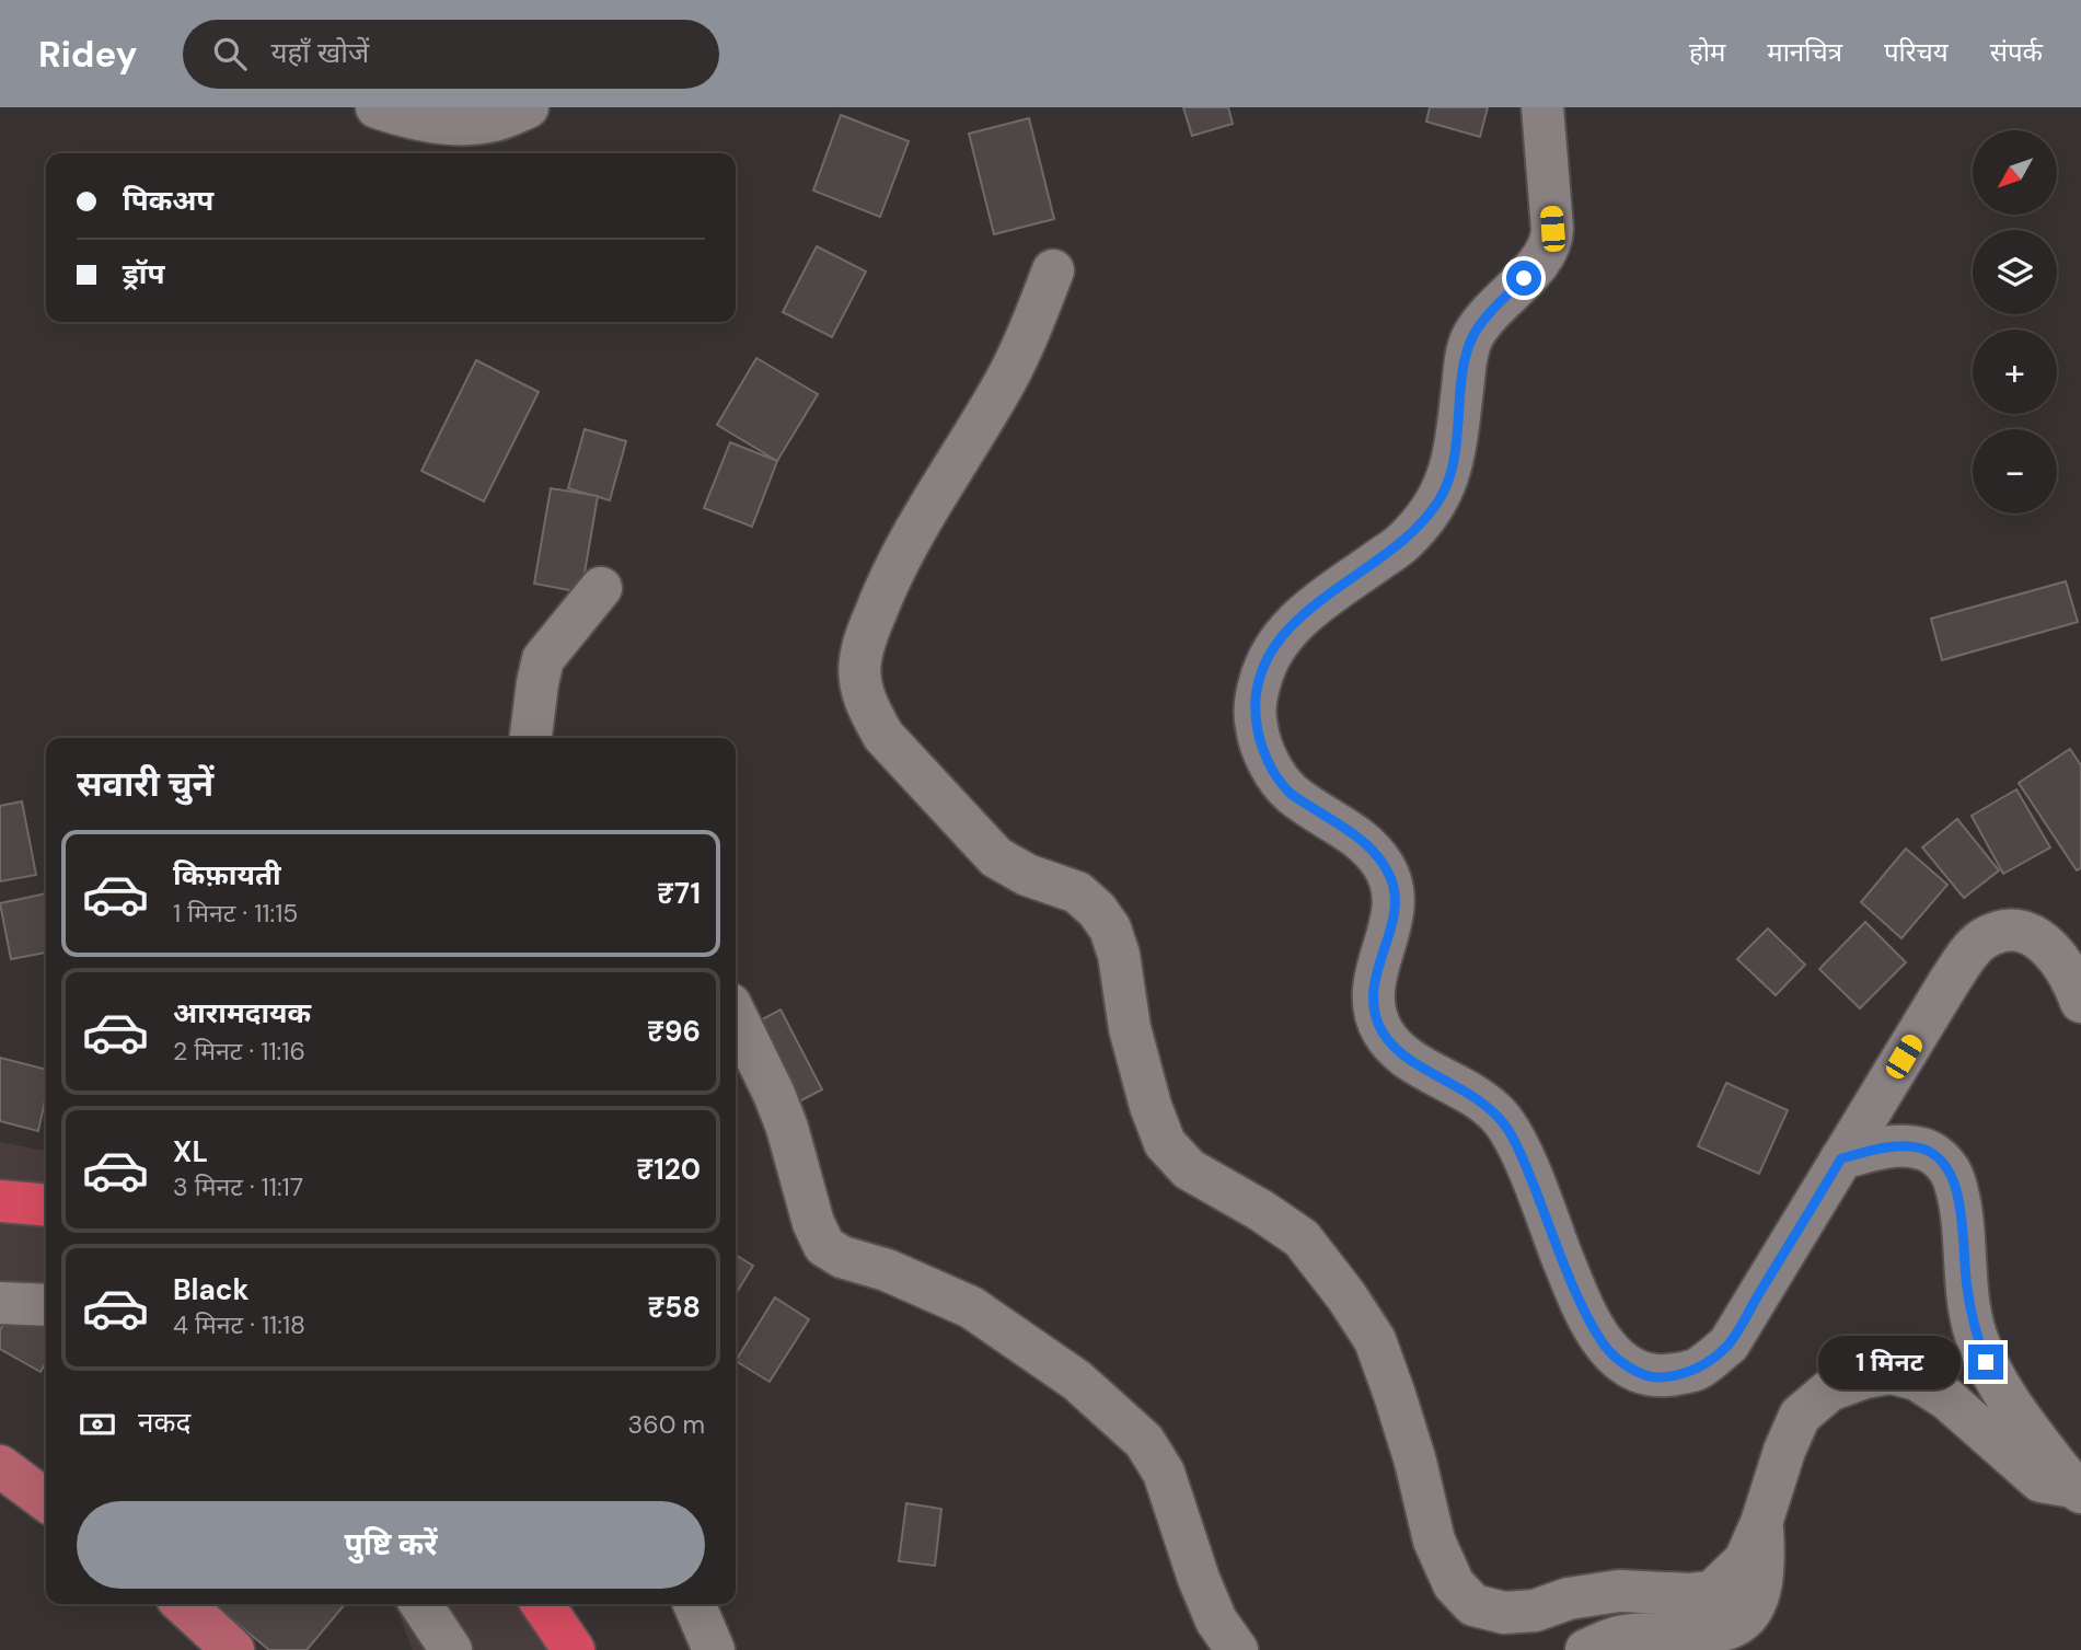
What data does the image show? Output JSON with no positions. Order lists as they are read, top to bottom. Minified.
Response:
{"north":"bottom left","page":{"header":"Ridey","search":"यहाँ खोजें","nav":["होम","मानचित्र","परिचय","संपर्क"],"map_buttons":["+","−"],"banner":["पिकअप","ड्रॉप"],"heading":"सवारी चुनें","list":[{"name":"किफ़ायती","note":"1 मिनट · 11:15","value":"₹71"},{"name":"आरामदायक","note":"2 मिनट · 11:16","value":"₹96"},{"name":"XL","note":"3 मिनट · 11:17","value":"₹120"},{"name":"Black","note":"4 मिनट · 11:18","value":"₹58"}],"bubble":"1 मिनट","pay":["नकद","360 m"],"buttons":"पुष्टि करें"}}
